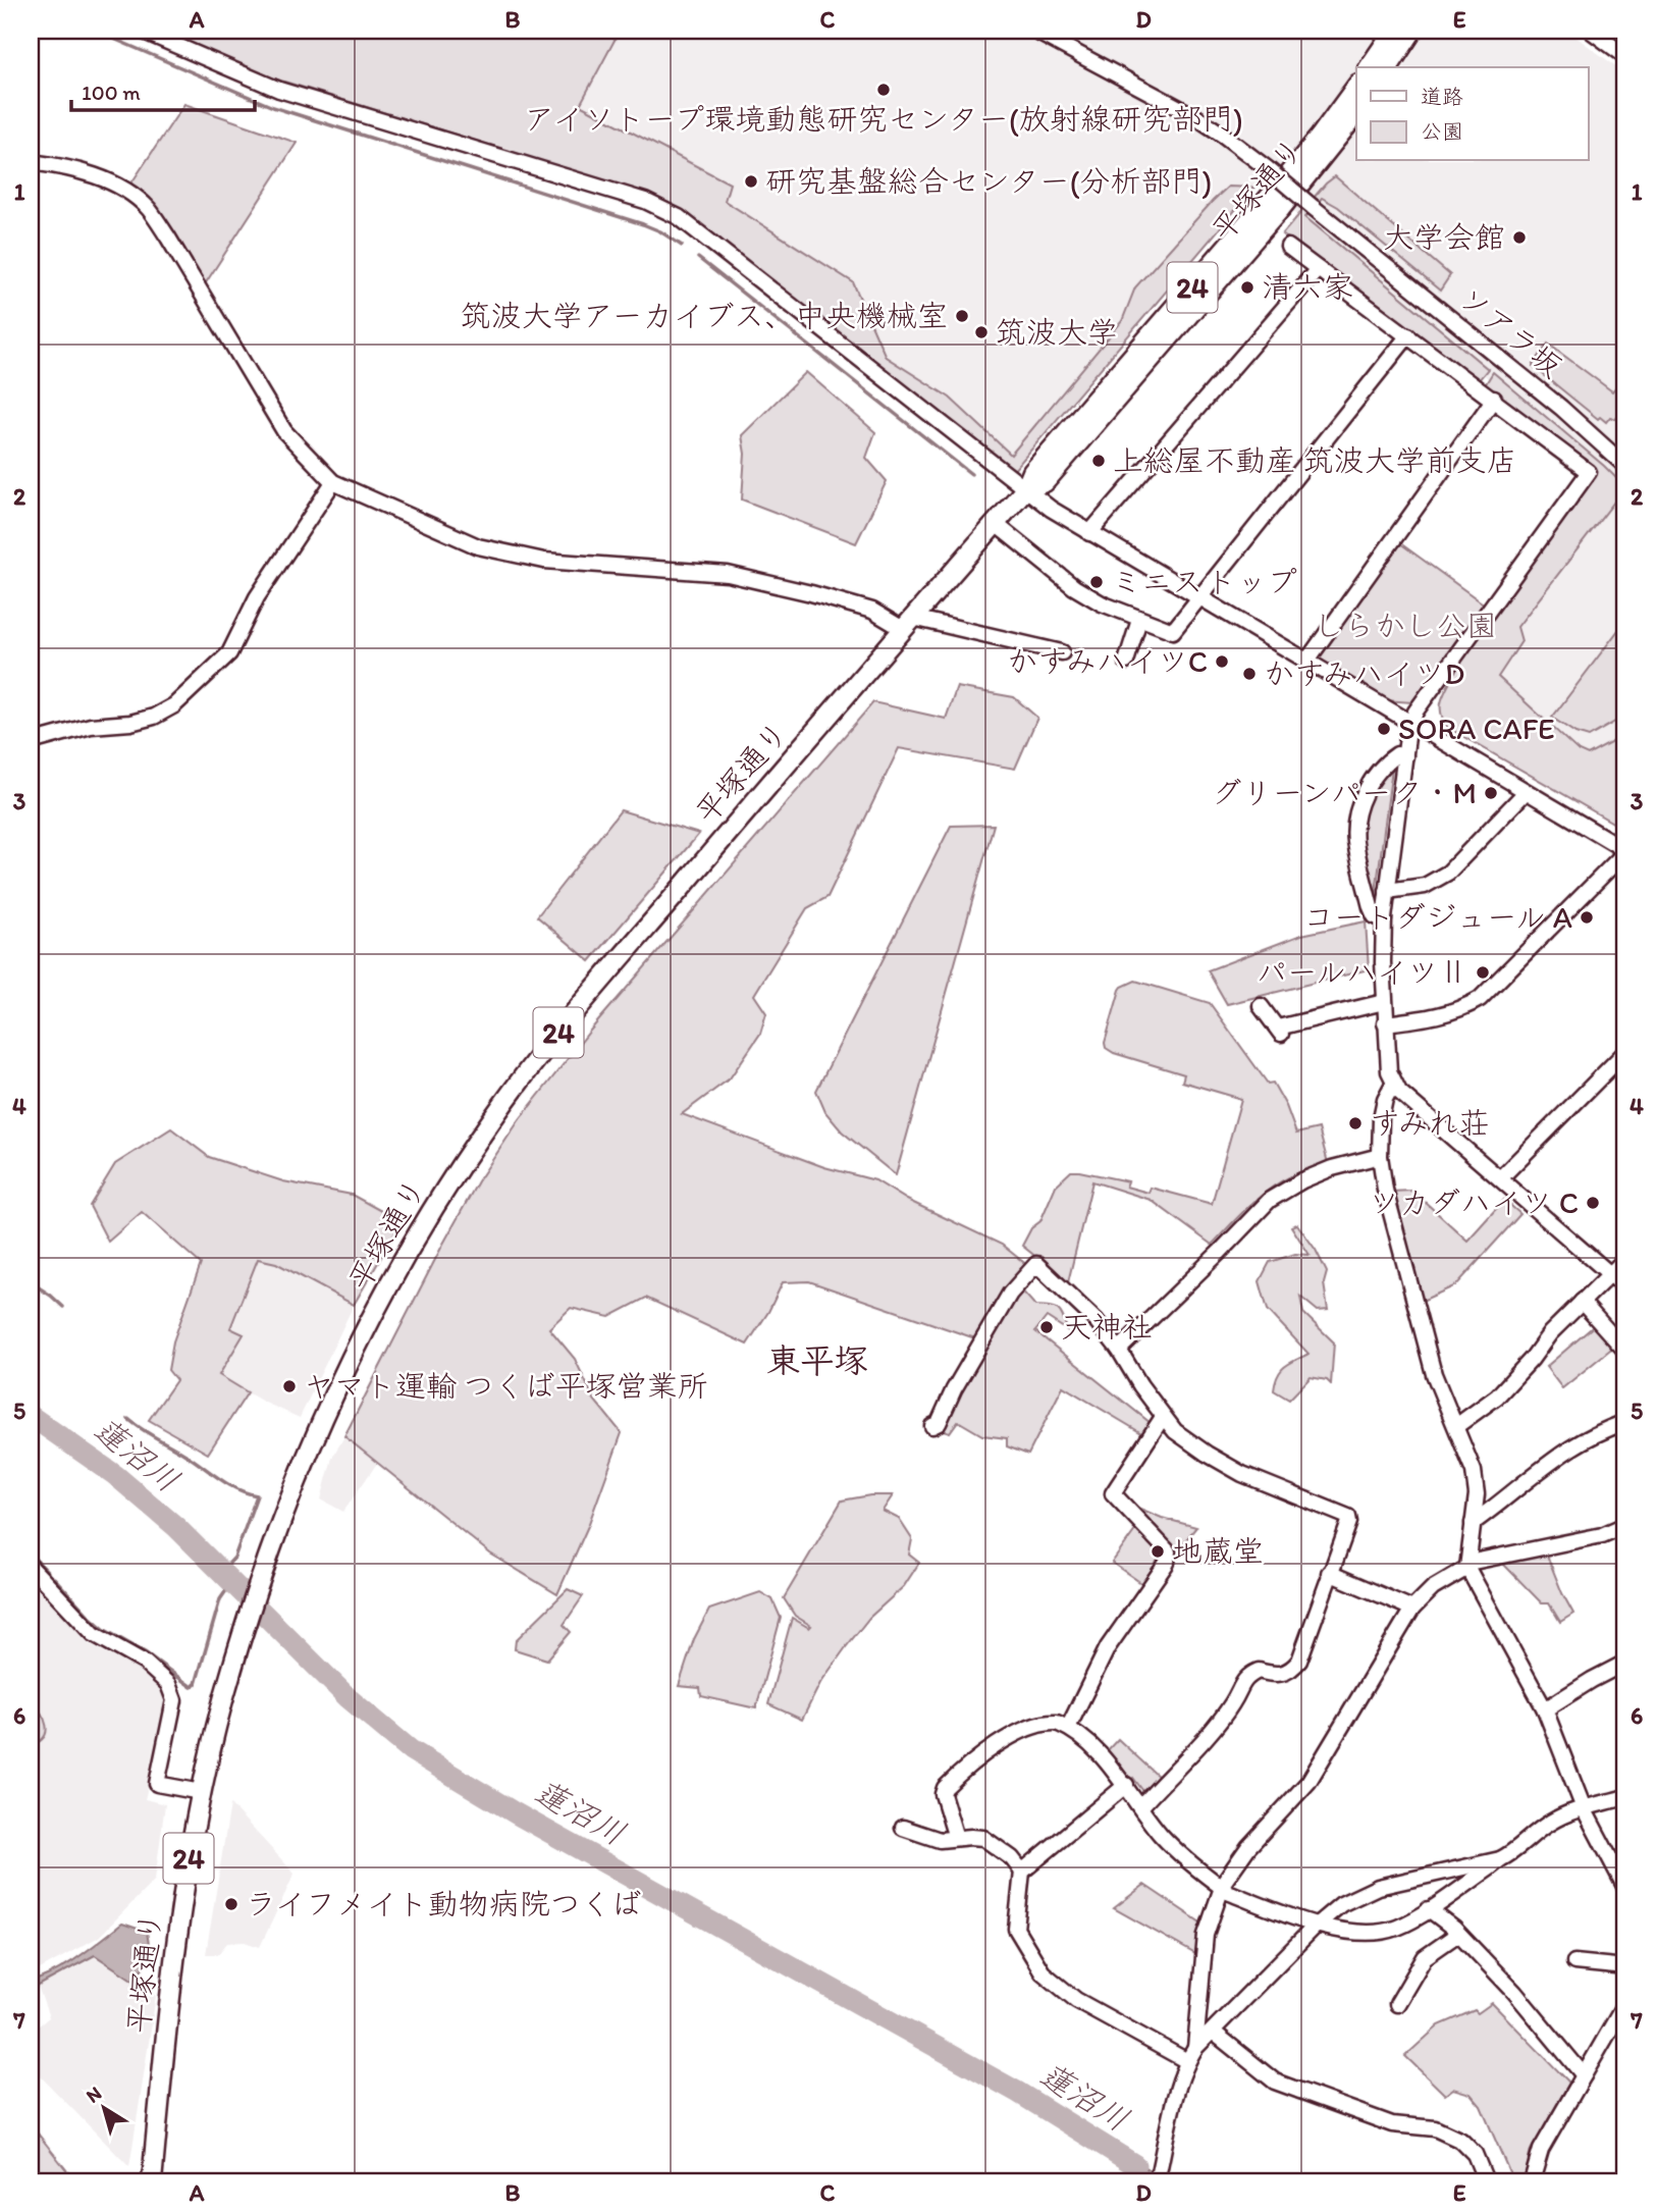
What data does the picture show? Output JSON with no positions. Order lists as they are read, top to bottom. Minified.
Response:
{"streets":{"main road":["平塚通り","24"],"street":["ソアラ坂"]},"districts":["東平塚"],"water":["蓮沼川"],"parks":["しらかし公園"],"places":["アイソトープ環境動態研究センター(放射線研究部門)","研究基盤総合センター(分析部門)","大学会館","清六家","筑波大学アーカイブス、中央機械室","筑波大学","上総屋不動産 筑波大学前支店","ミニストップ","かすみハイツC","かすみハイツD","SORA CAFE","グリーンパーク・M","コートダジュール A","パールハイツⅡ","すみれ荘","ツカダハイツ C","天神社","ヤマト運輸 つくば平塚営業所","地蔵堂","ライフメイト動物病院つくば"],"legend":["道路","公園"],"scale_bar":"100 m","north":"top left","grid":{"columns":["A","B","C","D","E"],"rows":["1","2","3","4","5","6","7"]}}
